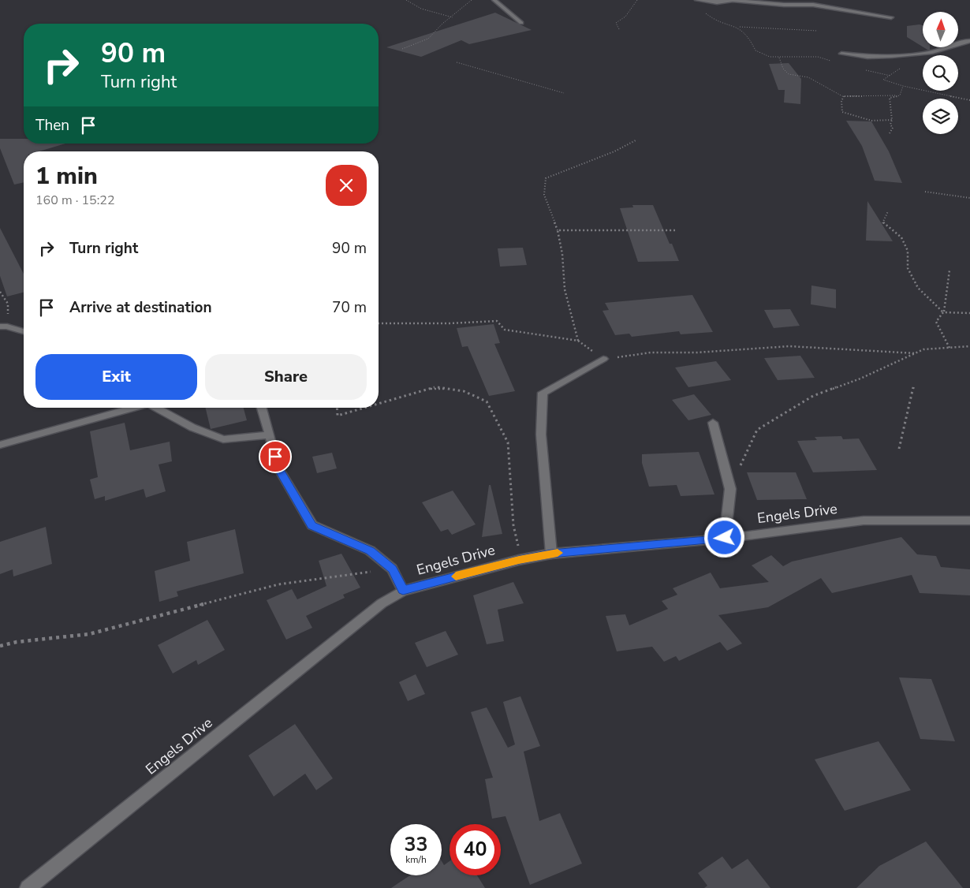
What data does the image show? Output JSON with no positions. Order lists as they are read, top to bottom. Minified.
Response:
{"streets":{"street":["Engels Drive"]},"north":"top","page":{"turn":["90 m","Turn right"],"then":"Then","heading":["1 min","160 m · 15:22"],"list":[{"name":"Turn right","value":"90 m"},{"name":"Arrive at destination","value":"70 m"}],"buttons":["Exit","Share"],"speed":"33 km/h","limit":"40"}}
